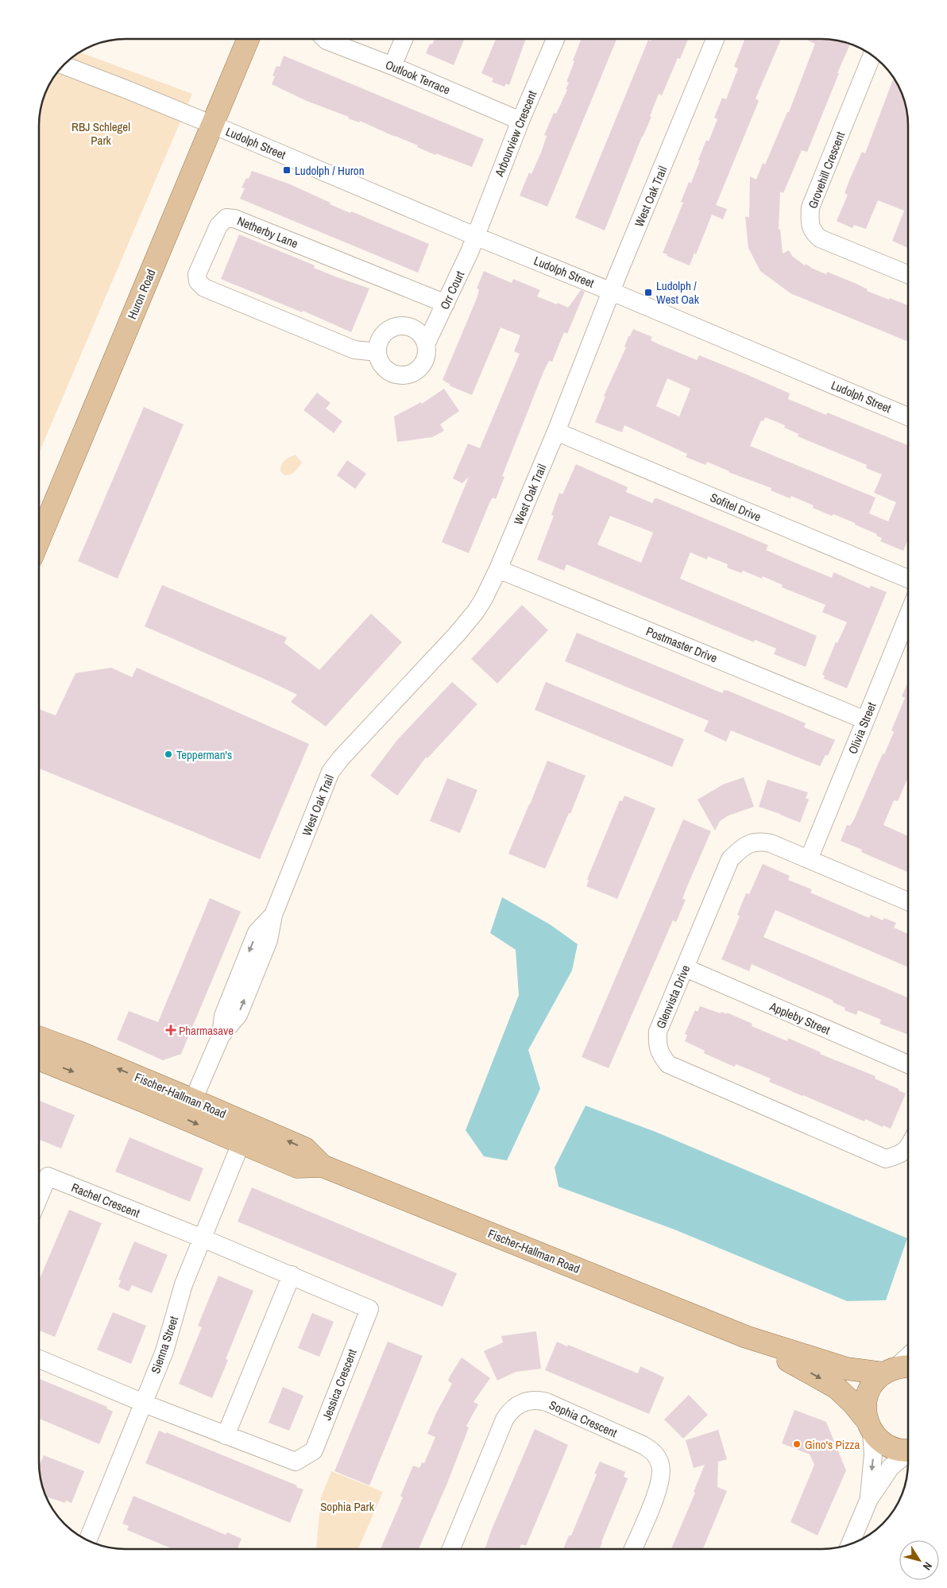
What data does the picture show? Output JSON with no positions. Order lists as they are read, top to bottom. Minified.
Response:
{"streets":{"main road":["Huron Road","Fischer-Hallman Road"],"street":["Outlook Terrace","Arbourview Crescent","Ludolph Street","Grovehill Crescent","West Oak Trail","Netherby Lane","Orr Court","Sofitel Drive","Postmaster Drive","Olivia Street","Glenvista Drive","Appleby Street","Rachel Crescent","Sienna Street","Jessica Crescent","Sophia Crescent"]},"crossings":[["Outlook Terrace","Arbourview Crescent"],["Arbourview Crescent","Ludolph Street"],["Arbourview Crescent","Orr Court"],["Ludolph Street","West Oak Trail"],["Ludolph Street","Orr Court"],["Ludolph Street","Huron Road"],["West Oak Trail","Sofitel Drive"],["West Oak Trail","Postmaster Drive"],["West Oak Trail","Fischer-Hallman Road"],["Netherby Lane","Orr Court"],["Postmaster Drive","Olivia Street"],["Olivia Street","Glenvista Drive"],["Glenvista Drive","Appleby Street"],["Fischer-Hallman Road","Sienna Street"],["Rachel Crescent","Sienna Street"],["Rachel Crescent","Jessica Crescent"],["Sienna Street","Jessica Crescent"]],"parks":["RBJ Schlegel Park","Sophia Park"],"places":{"transit":["Ludolph / Huron","Ludolph / West Oak"],"other":["Tepperman's","Gino's Pizza"],"health":["Pharmasave"]},"north":"bottom right"}
